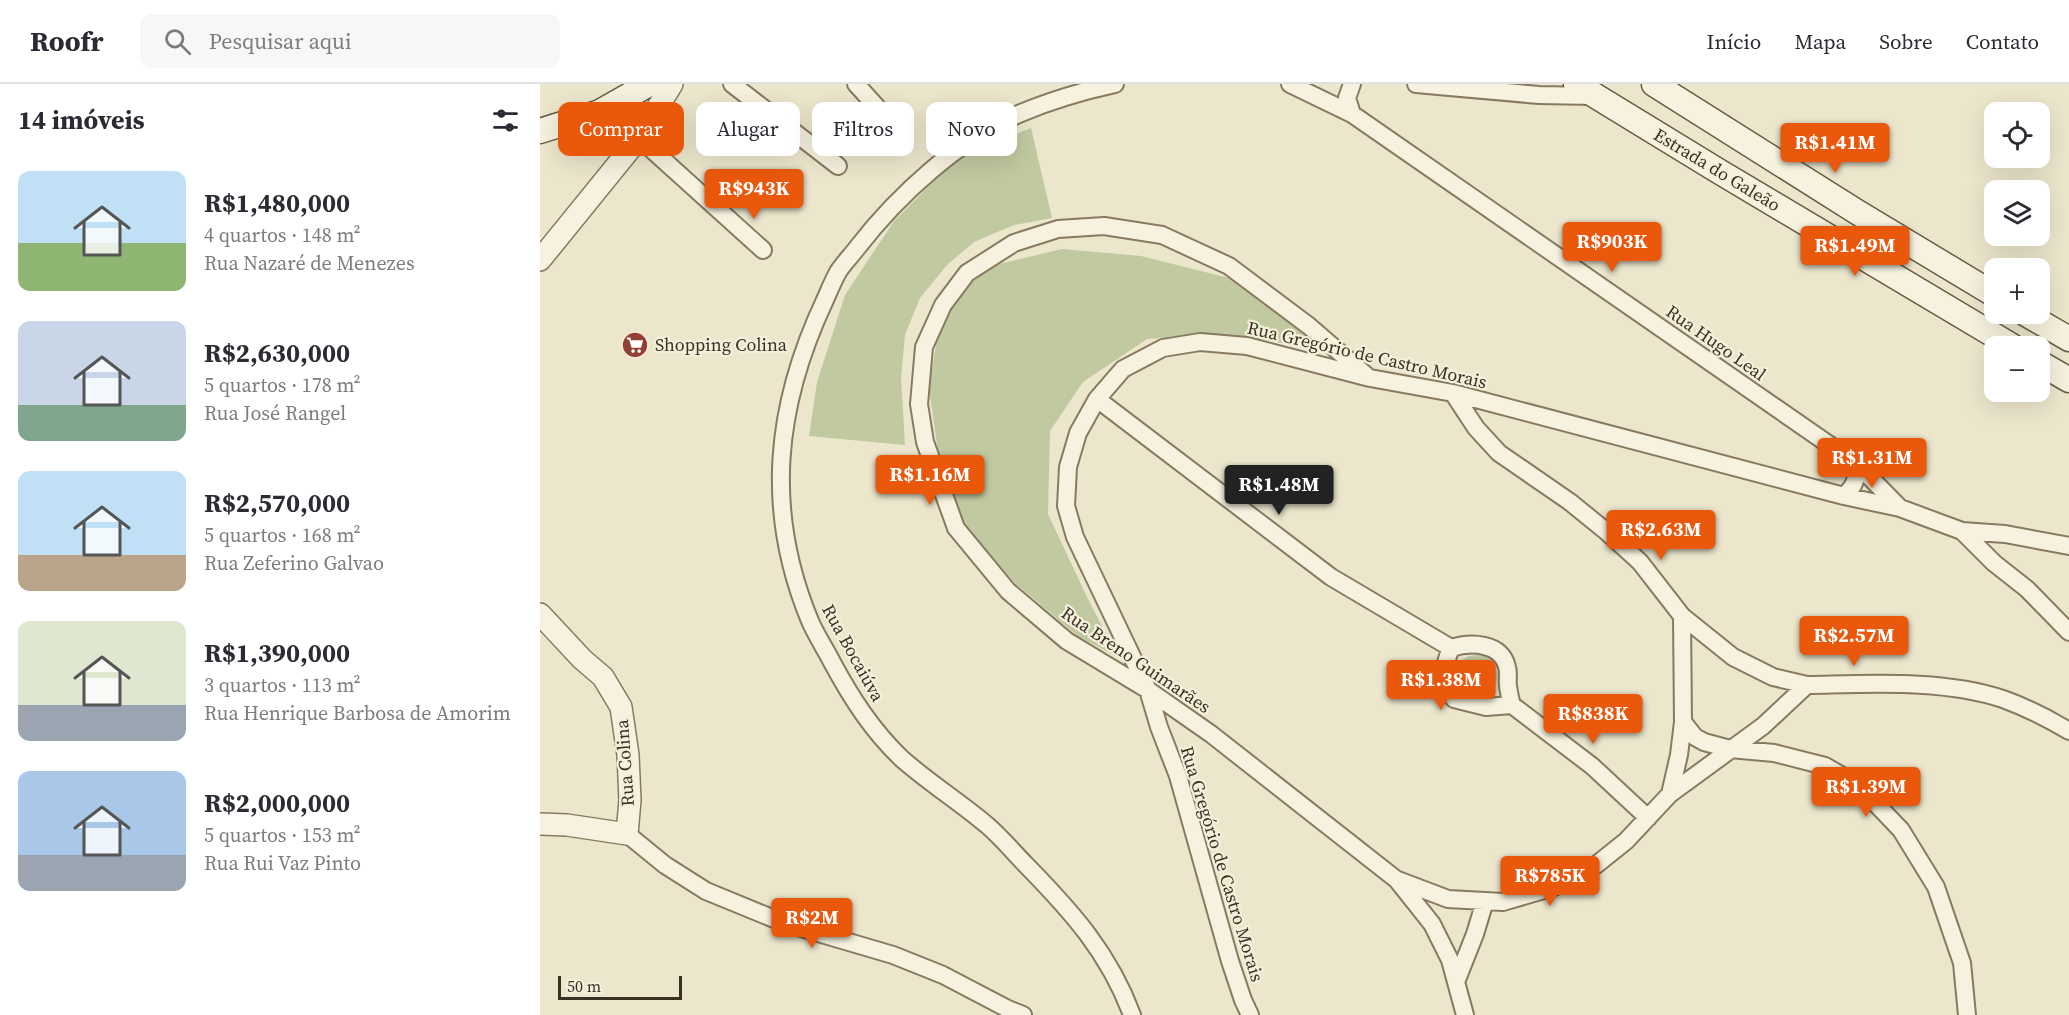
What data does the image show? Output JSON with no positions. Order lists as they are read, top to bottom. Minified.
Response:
{"streets":{"main road":["Estrada do Galeão"],"street":["Rua Hugo Leal","Rua Gregório de Castro Morais","Rua Bocaiúva","Rua Breno Guimarães","Rua Colina"]},"crossings":[["Rua Hugo Leal","Rua Gregório de Castro Morais"],["Rua Gregório de Castro Morais","Rua Breno Guimarães"]],"places":{"supermarket":["Shopping Colina"]},"scale_bar":"50 m","page":{"header":"Roofr","search":"Pesquisar aqui","nav":["Início","Mapa","Sobre","Contato"],"heading":"14 imóveis","map_buttons":["+","−"],"chip":["Comprar","Alugar","Filtros","Novo"],"price":["R$1.41M","R$943K","R$903K","R$1.49M","R$1.31M","R$1.16M","R$1.48M","R$2.63M","R$2.57M","R$1.38M","R$838K","R$1.39M","R$785K","R$2M"],"list":[{"name":"R$1,480,000","note":"4 quartos · 148 m² · Rua Nazaré de Menezes"},{"name":"R$2,630,000","note":"5 quartos · 178 m² · Rua José Rangel"},{"name":"R$2,570,000","note":"5 quartos · 168 m² · Rua Zeferino Galvao"},{"name":"R$1,390,000","note":"3 quartos · 113 m² · Rua Henrique Barbosa de Amorim"},{"name":"R$2,000,000","note":"5 quartos · 153 m² · Rua Rui Vaz Pinto"}],"scale":"50 m"}}
